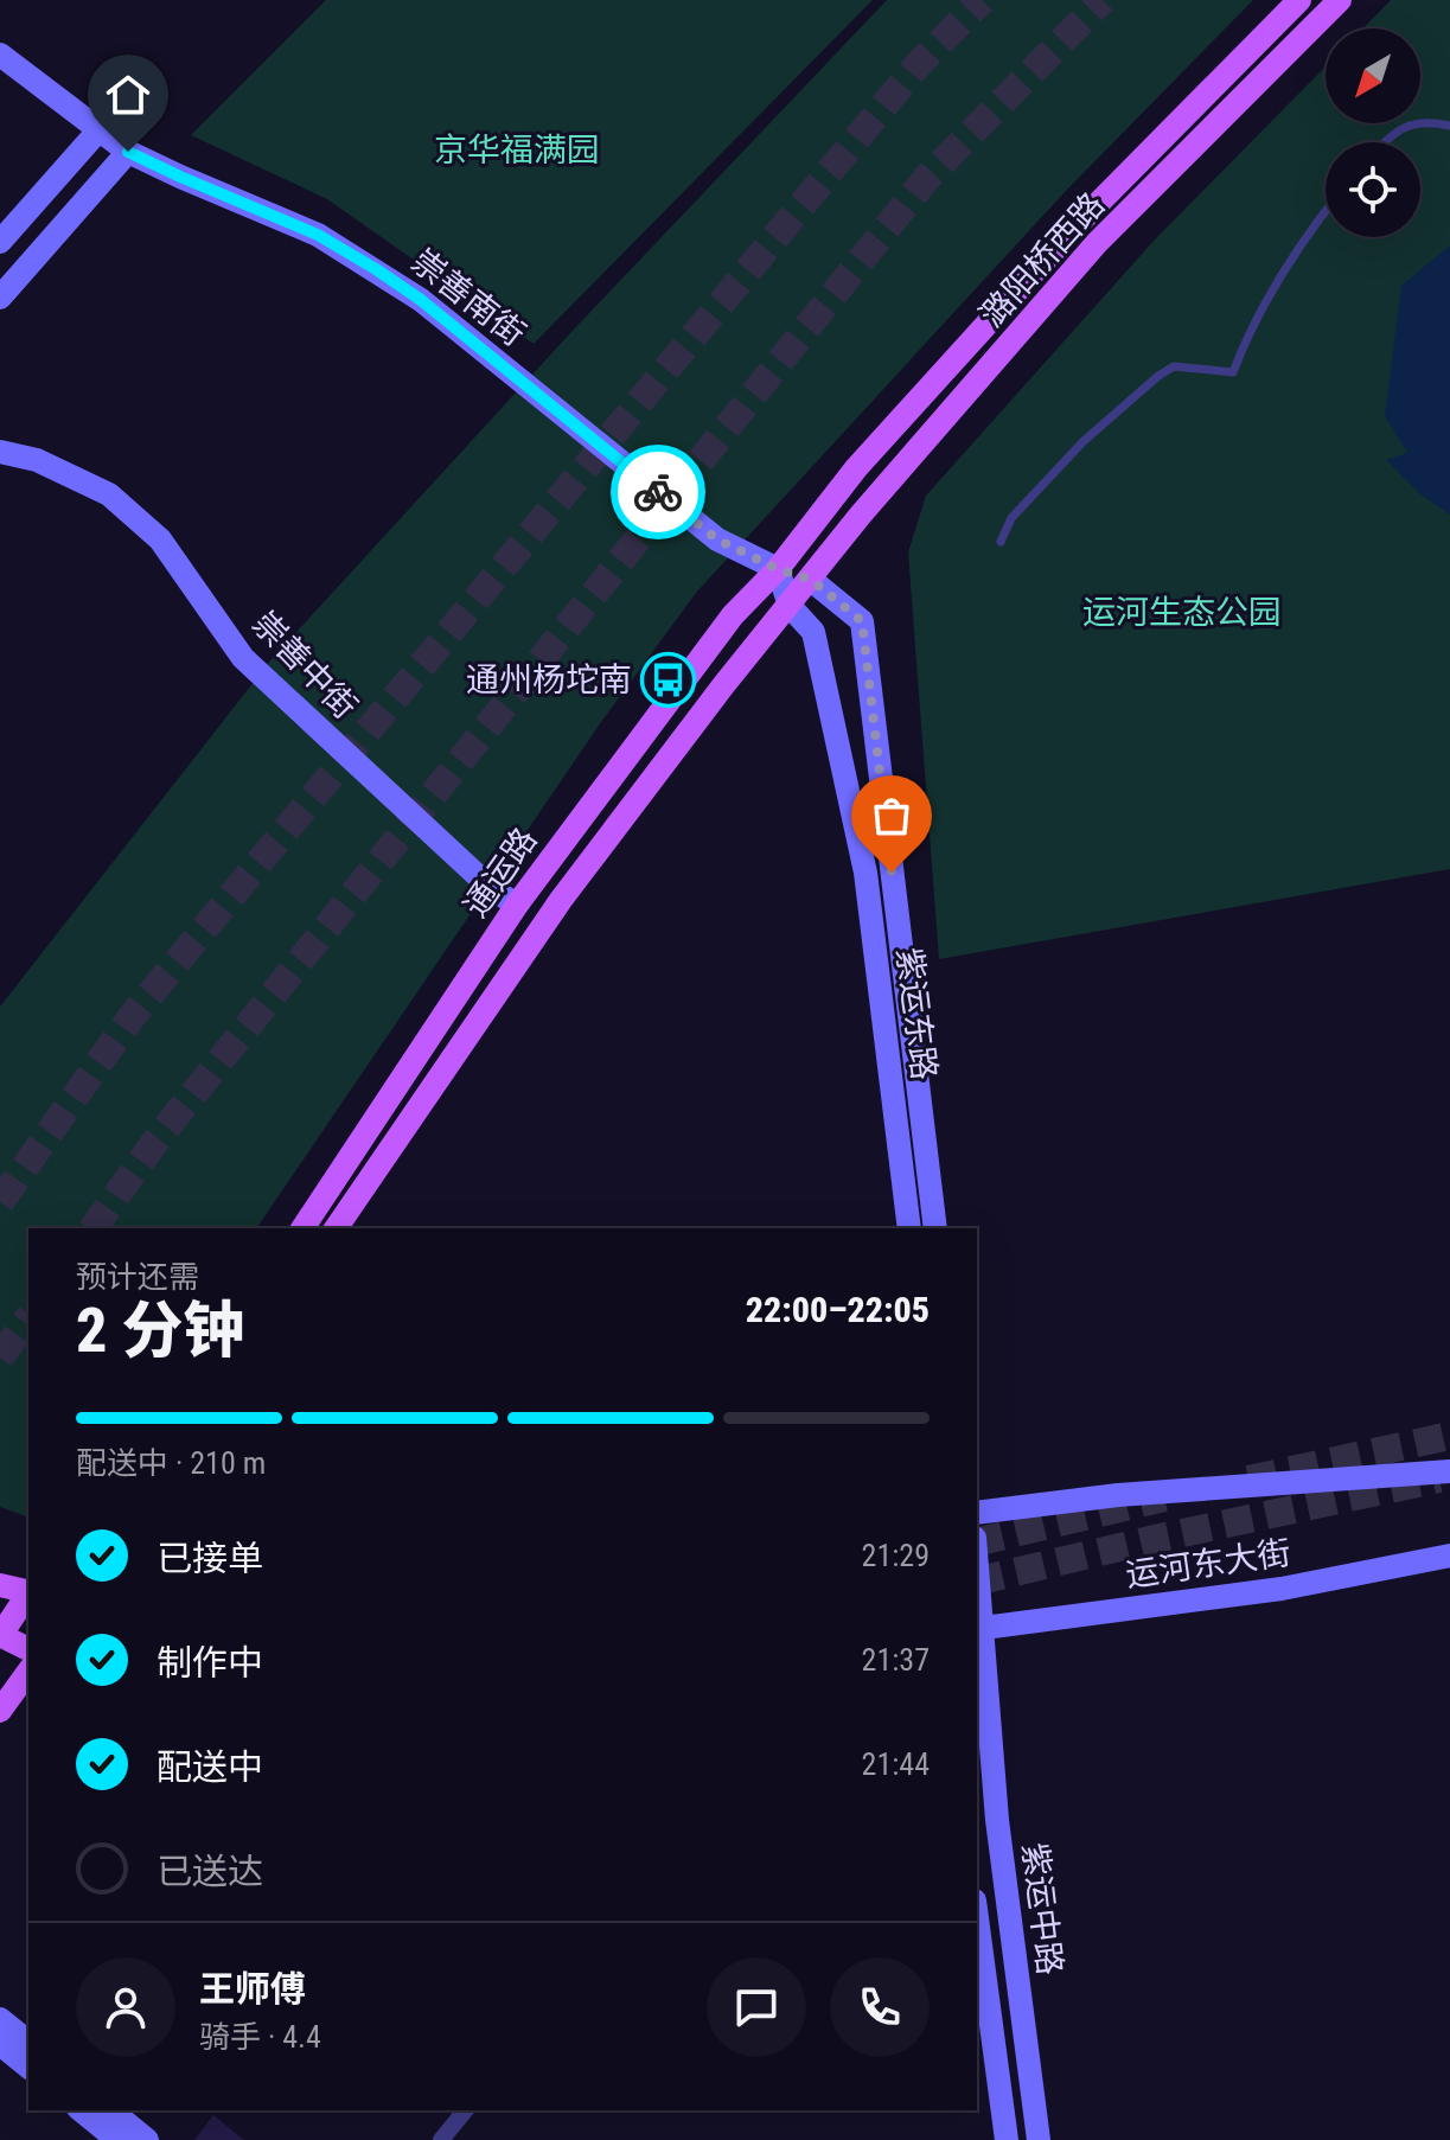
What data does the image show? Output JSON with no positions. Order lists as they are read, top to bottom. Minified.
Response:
{"streets":{"main road":["潞阳桥西路","崇善南街","崇善中街","通运路","紫运东路","运河东大街","紫运中路"]},"crossings":[["潞阳桥西路","崇善南街"],["潞阳桥西路","通运路"],["潞阳桥西路","紫运东路"],["崇善南街","通运路"],["崇善南街","紫运东路"],["崇善中街","通运路"],["通运路","紫运东路"],["运河东大街","紫运中路"]],"parks":["京华福满园","运河生态公园"],"places":{"bus stop":["通州杨坨南"]},"north":"bottom left","page":{"heading":["2 分钟","预计还需","22:00–22:05"],"panel":["王师傅","骑手 · 4.4"],"bar":"配送中 · 210 m","list":[["已接单","21:29"],["制作中","21:37"],["配送中","21:44"],"已送达"]}}
